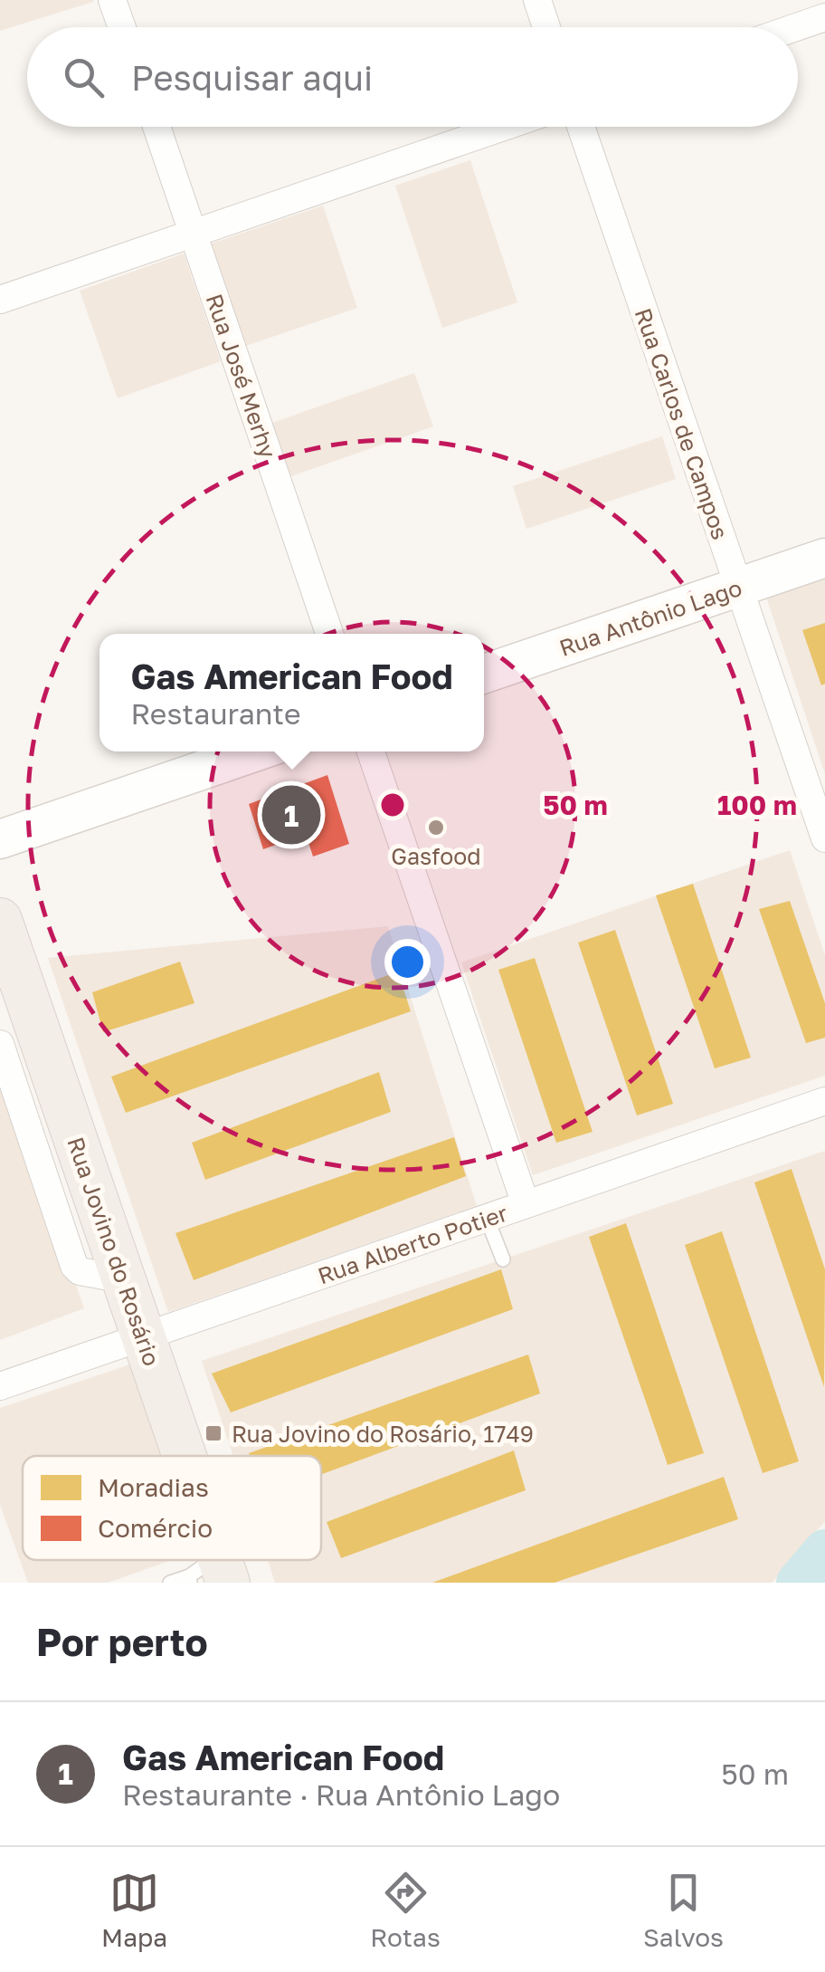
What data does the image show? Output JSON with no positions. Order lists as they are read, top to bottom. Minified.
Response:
{"streets":{"main road":["Rua Jovino do Rosário"],"street":["Rua José Merhy","Rua Carlos de Campos","Rua Antônio Lago","Rua Alberto Potier"]},"crossings":[["Rua Carlos de Campos","Rua Antônio Lago"],["Rua Alberto Potier","Rua Jovino do Rosário"]],"places":{"other":["Gasfood"],"transit":["Rua Jovino do Rosário, 1749"]},"legend":["Moradias","Comércio"],"page":{"search":"Pesquisar aqui","popup":["Gas American Food","Restaurante"],"pins":"1","heading":"Por perto","list":[{"mark":"1","name":"Gas American Food","note":"Restaurante · Rua Antônio Lago","value":"50 m"}],"nav":["Mapa","Rotas","Salvos"]},"rings":["50 m","100 m"]}
